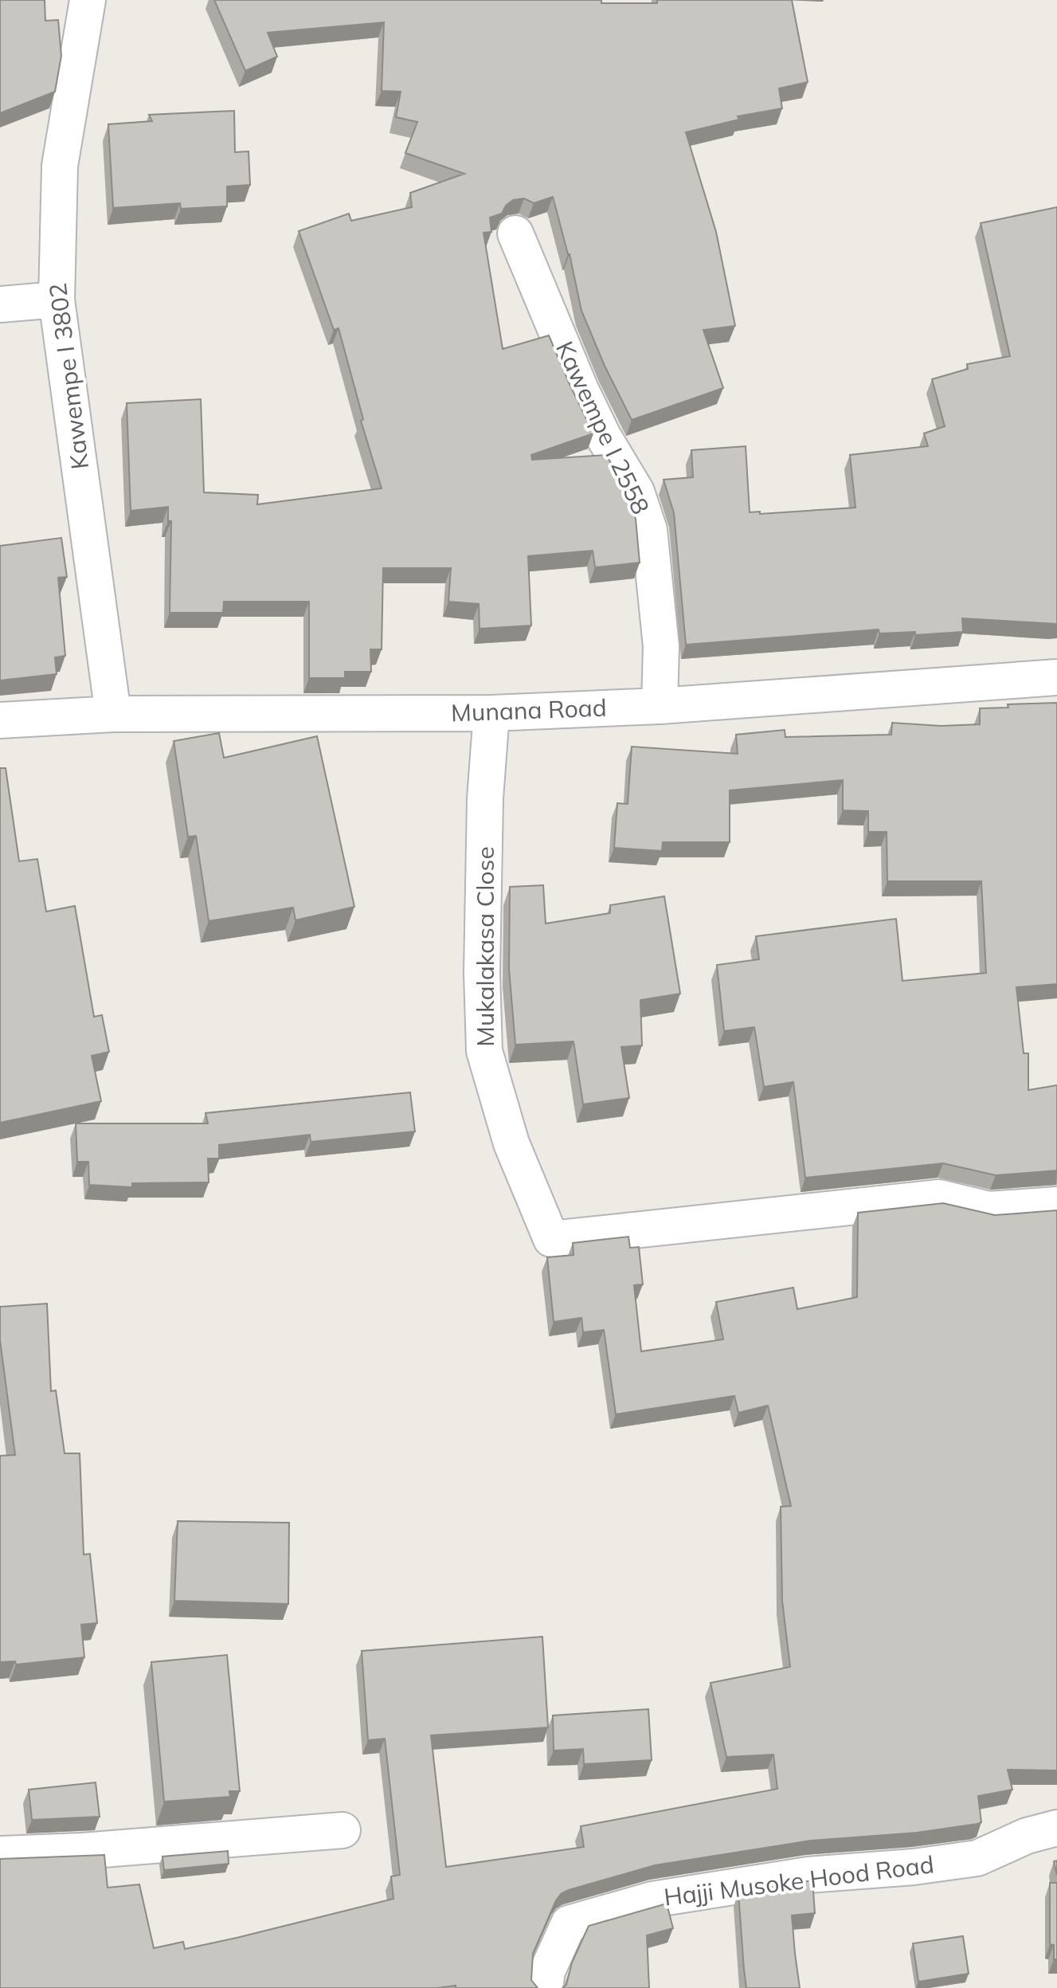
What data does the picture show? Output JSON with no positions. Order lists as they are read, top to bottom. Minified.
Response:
{"streets":{"street":["Kawempe I 3802","Kawempe I 2558","Munana Road","Mukalakasa Close","Hajji Musoke Hood Road"]},"crossings":[["Kawempe I 3802","Munana Road"],["Kawempe I 2558","Munana Road"],["Munana Road","Mukalakasa Close"]]}
